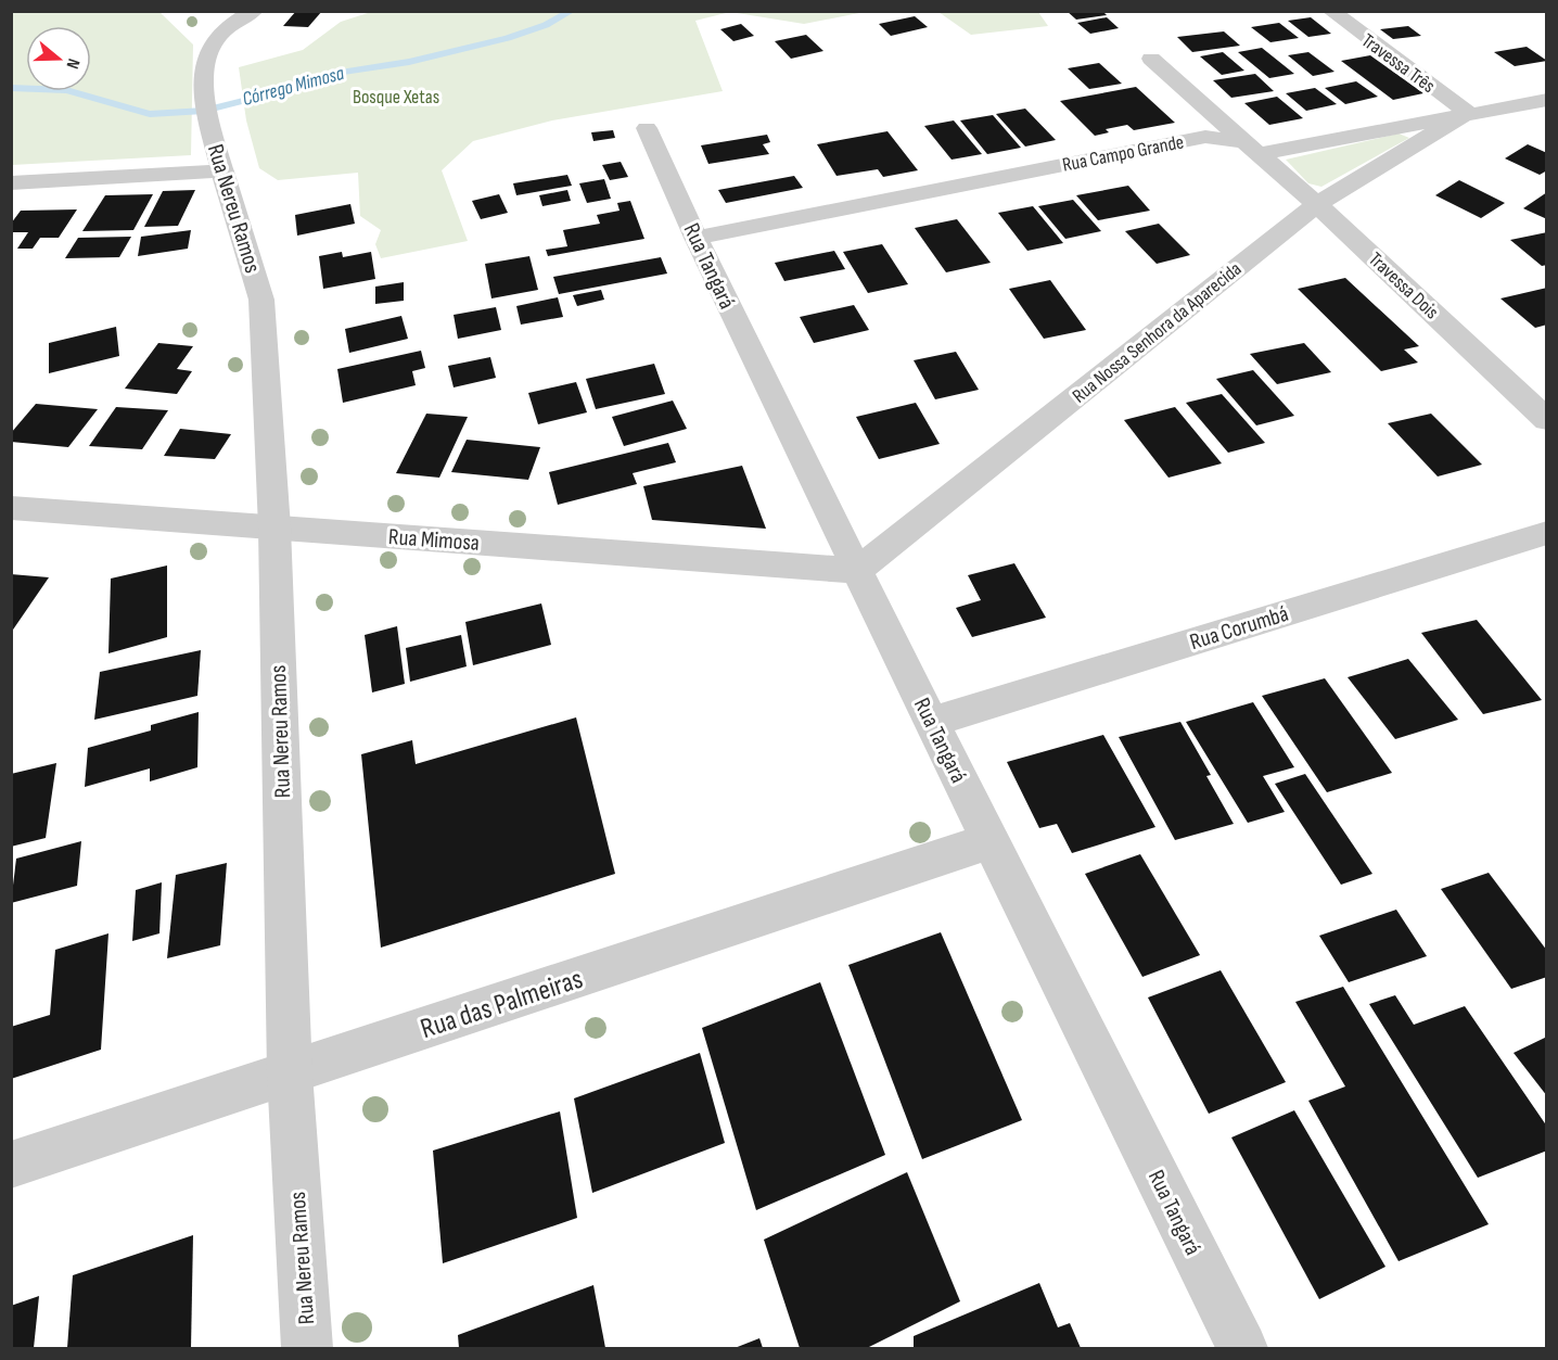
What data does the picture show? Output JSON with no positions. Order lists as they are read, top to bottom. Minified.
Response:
{"streets":{"street":["Travessa Três","Rua Campo Grande","Rua Nereu Ramos","Rua Tangará","Travessa Dois","Rua Nossa Senhora da Aparecida","Rua Mimosa","Rua Corumbá","Rua das Palmeiras"]},"crossings":[["Travessa Três","Rua Campo Grande"],["Travessa Três","Rua Nossa Senhora da Aparecida"],["Rua Campo Grande","Rua Tangará"],["Rua Campo Grande","Travessa Dois"],["Rua Campo Grande","Rua Nossa Senhora da Aparecida"],["Rua Nereu Ramos","Rua Mimosa"],["Rua Nereu Ramos","Rua das Palmeiras"],["Rua Tangará","Rua Nossa Senhora da Aparecida"],["Rua Tangará","Rua Mimosa"],["Rua Tangará","Rua Corumbá"],["Rua Tangará","Rua das Palmeiras"],["Travessa Dois","Rua Nossa Senhora da Aparecida"],["Rua Nossa Senhora da Aparecida","Rua Mimosa"]],"water":["Córrego Mimosa"],"parks":["Bosque Xetas"],"north":"right"}
